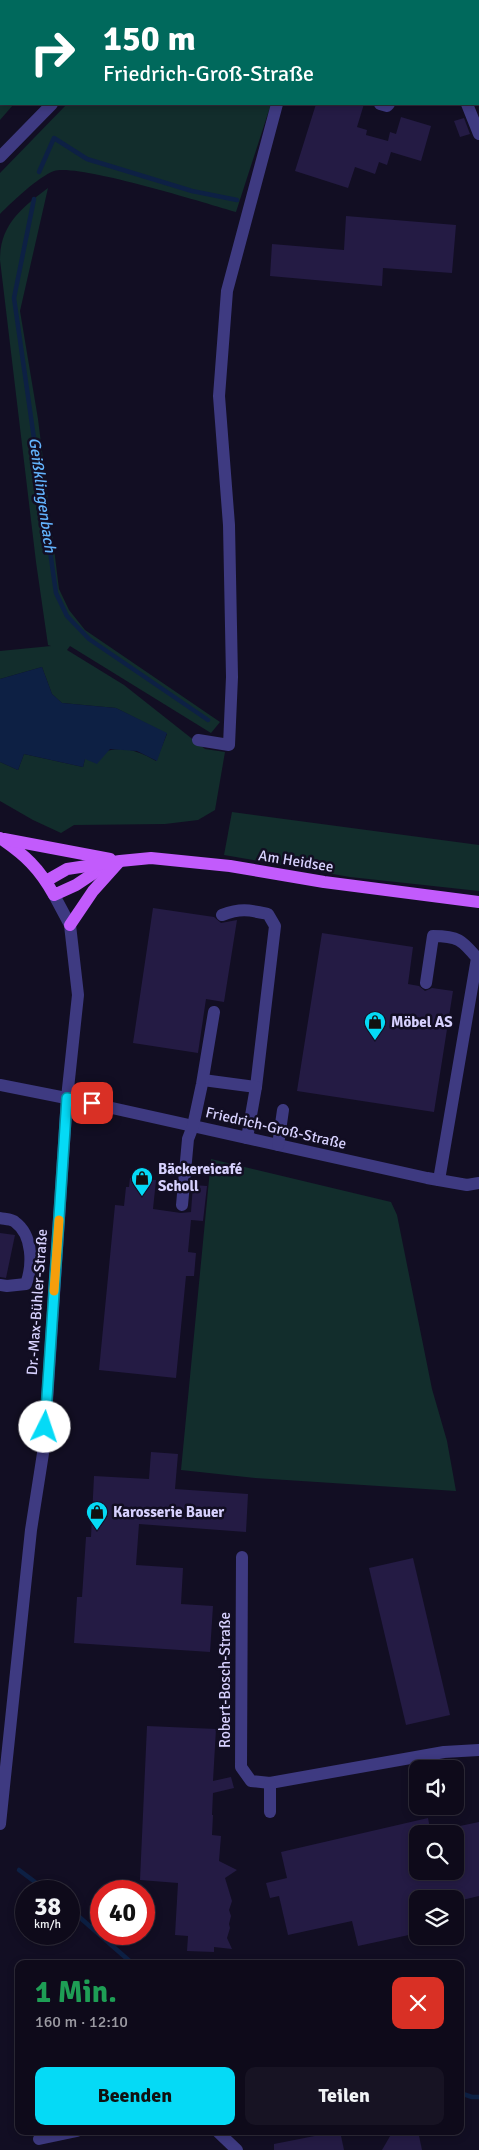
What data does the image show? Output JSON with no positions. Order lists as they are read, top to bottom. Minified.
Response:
{"streets":{"main road":["Am Heidsee","Dr.-Max-Bühler-Straße"],"street":["Friedrich-Groß-Straße","Robert-Bosch-Straße"]},"crossings":[["Am Heidsee","Dr.-Max-Bühler-Straße"],["Friedrich-Groß-Straße","Dr.-Max-Bühler-Straße"]],"water":["Geißklingenbach"],"places":{"shop":["Möbel AS","Bäckereicafé Scholl","Karosserie Bauer"]},"page":{"turn":["150 m","Friedrich-Groß-Straße"],"speed":"38 km/h","limit":"40","heading":["1 Min.","160 m · 12:10"],"buttons":["Beenden","Teilen"]}}
